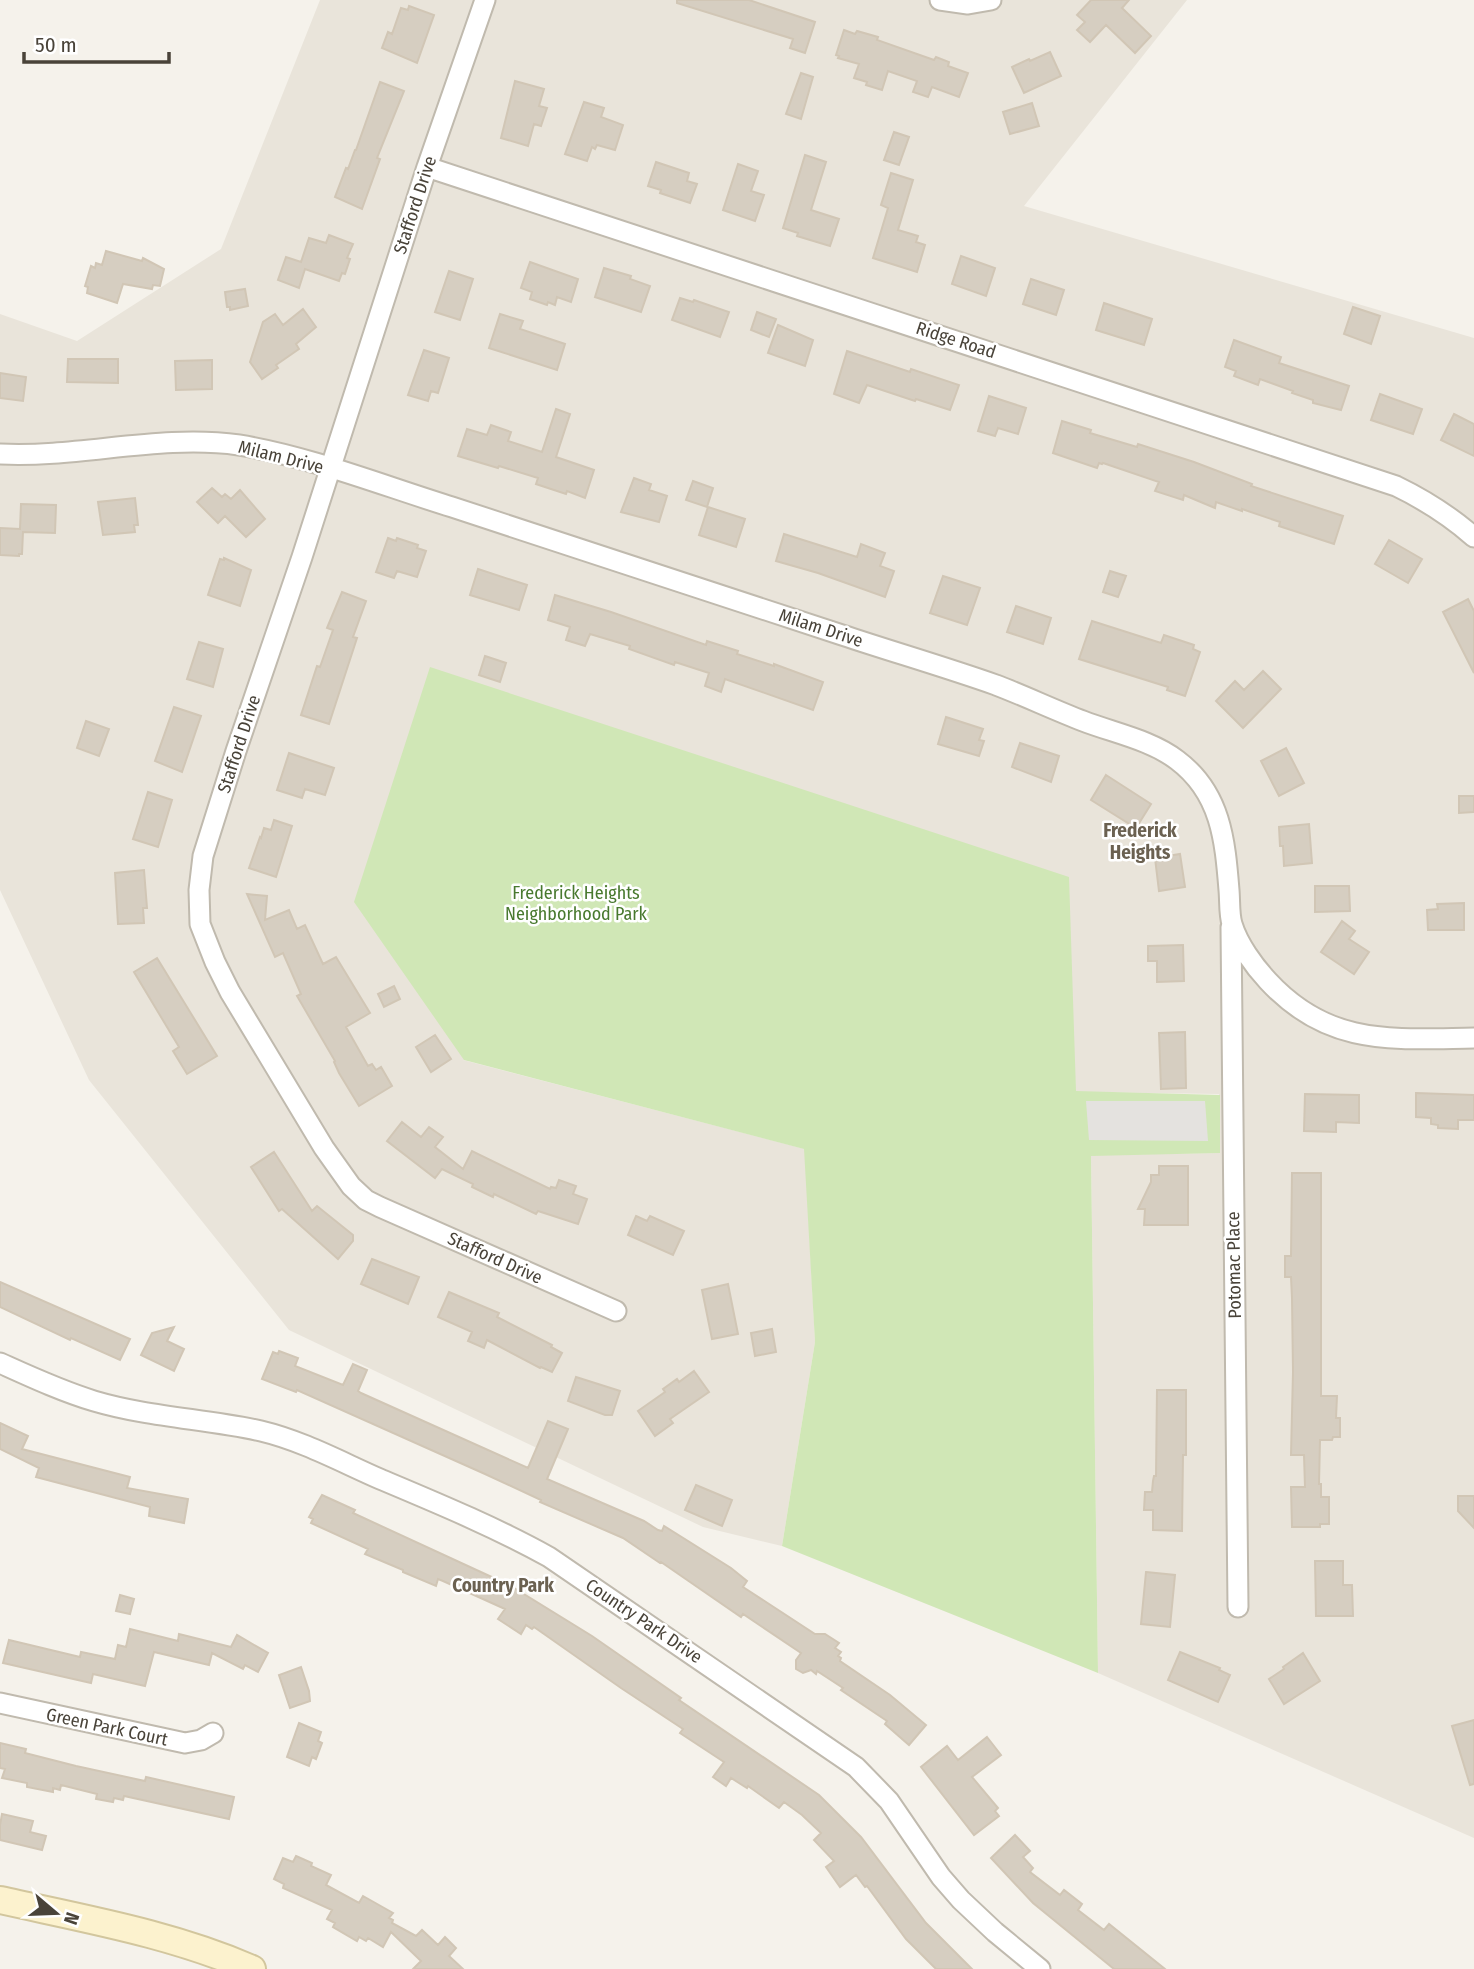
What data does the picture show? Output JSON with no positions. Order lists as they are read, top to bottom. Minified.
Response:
{"streets":{"street":["Stafford Drive","Ridge Road","Milam Drive","Potomac Place","Country Park Drive","Green Park Court"]},"crossings":[["Stafford Drive","Ridge Road"],["Stafford Drive","Milam Drive"],["Milam Drive","Potomac Place"]],"districts":["Frederick Heights","Country Park"],"parks":["Frederick Heights Neighborhood Park"],"scale_bar":"50 m","north":"right"}
